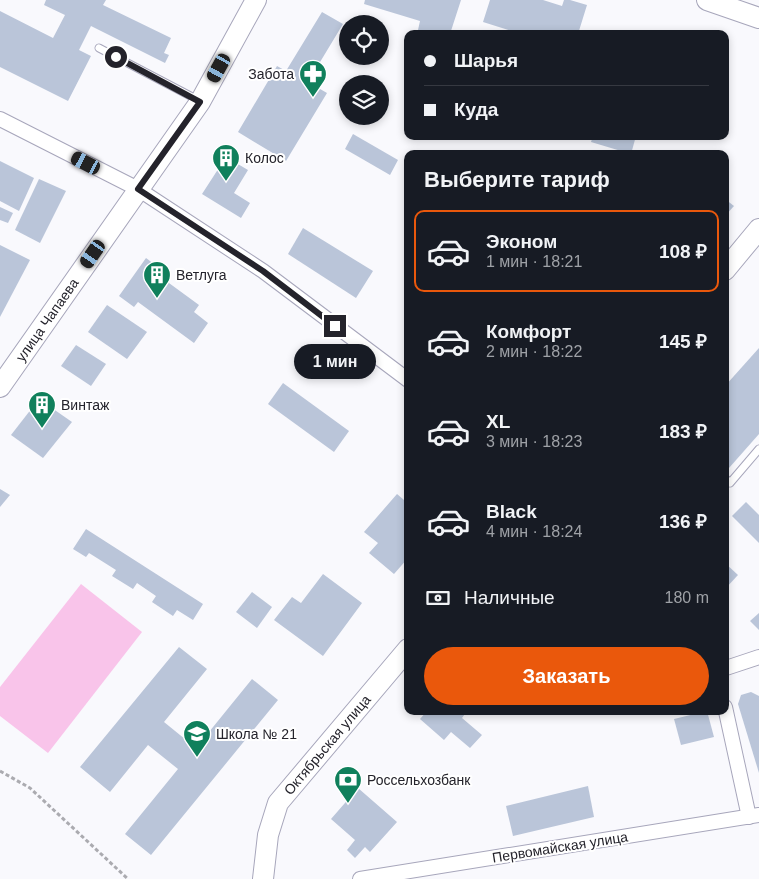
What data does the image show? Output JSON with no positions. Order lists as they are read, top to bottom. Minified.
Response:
{"streets":{"street":["улица Чапаева","Октябрьская улица","Первомайская улица"]},"places":{"pharmacy":["Забота"],"building":["Колос","Ветлуга","Винтаж"],"school or university":["Школа № 21"],"bank":["Россельхозбанк"]},"page":{"banner":["Шарья","Куда"],"heading":"Выберите тариф","list":[{"name":"Эконом","note":"1 мин · 18:21","value":"108 ₽"},{"name":"Комфорт","note":"2 мин · 18:22","value":"145 ₽"},{"name":"XL","note":"3 мин · 18:23","value":"183 ₽"},{"name":"Black","note":"4 мин · 18:24","value":"136 ₽"}],"bubble":"1 мин","pay":["Наличные","180 m"],"buttons":"Заказать"}}
